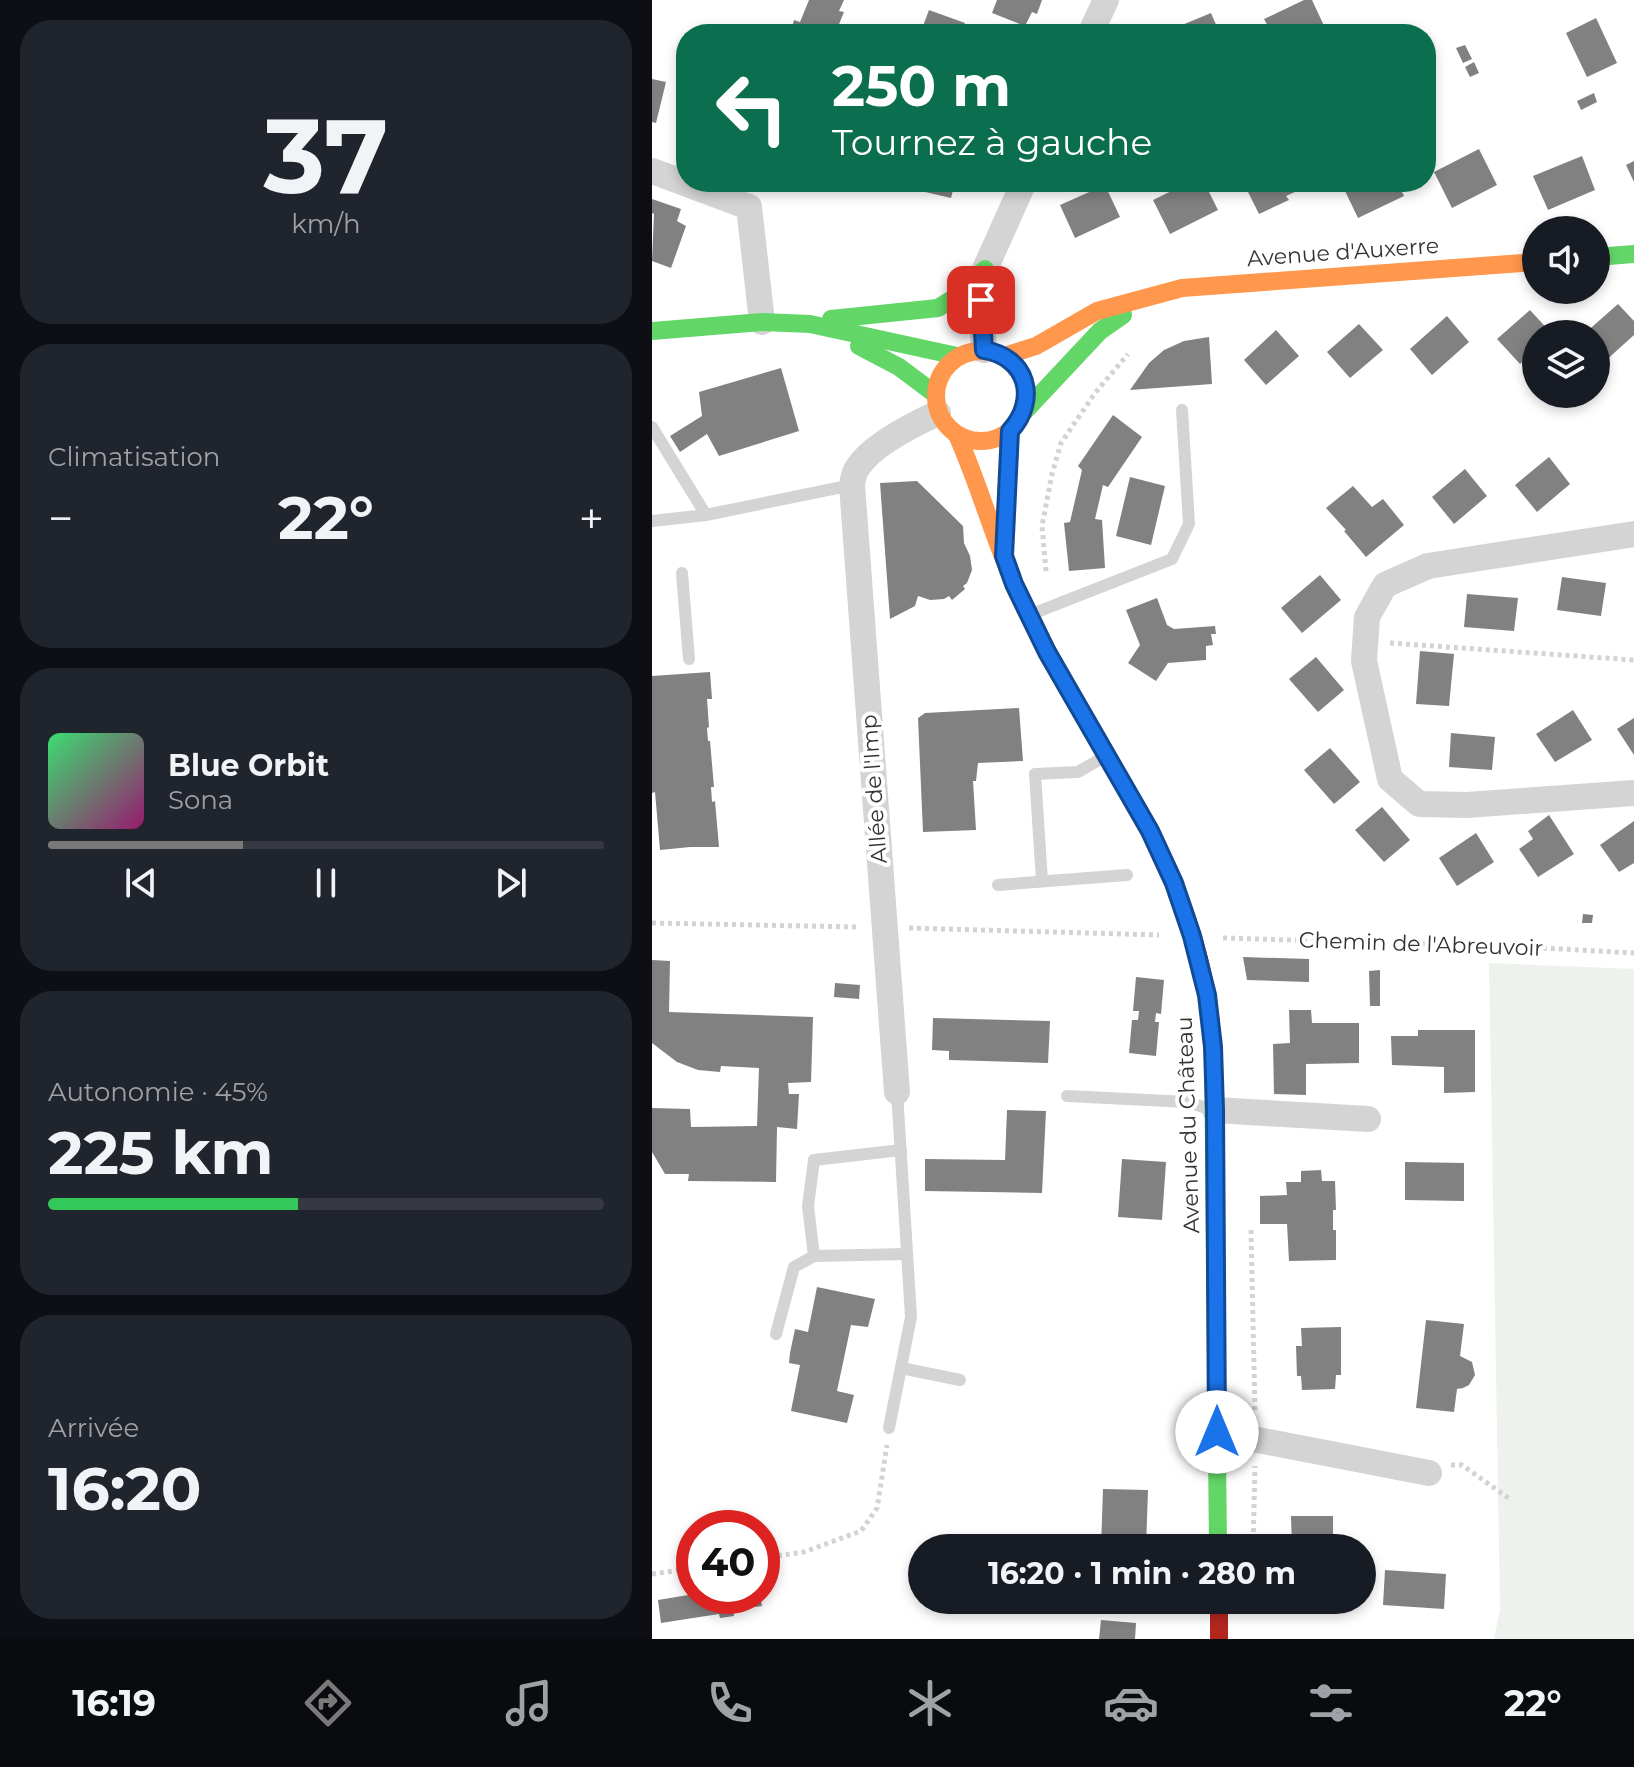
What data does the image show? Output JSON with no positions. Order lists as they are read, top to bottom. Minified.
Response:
{"streets":{"main road":["Avenue d'Auxerre","Avenue du Château"],"street":["Allée de l'Imp"],"path":["Chemin de l'Abreuvoir"]},"crossings":[["Avenue d'Auxerre","Avenue du Château"]],"page":{"tile":[["37","km/h"],"Climatisation",["Autonomie · 45%","225 km"],["Arrivée","16:20"]],"turn":["250 m","Tournez à gauche"],"heat":["−","22°","+"],"song":["Blue Orbit","Sona"],"limit":"40","trip":"16:20 · 1 min · 280 m","tabs":["16:19","22°"]}}
